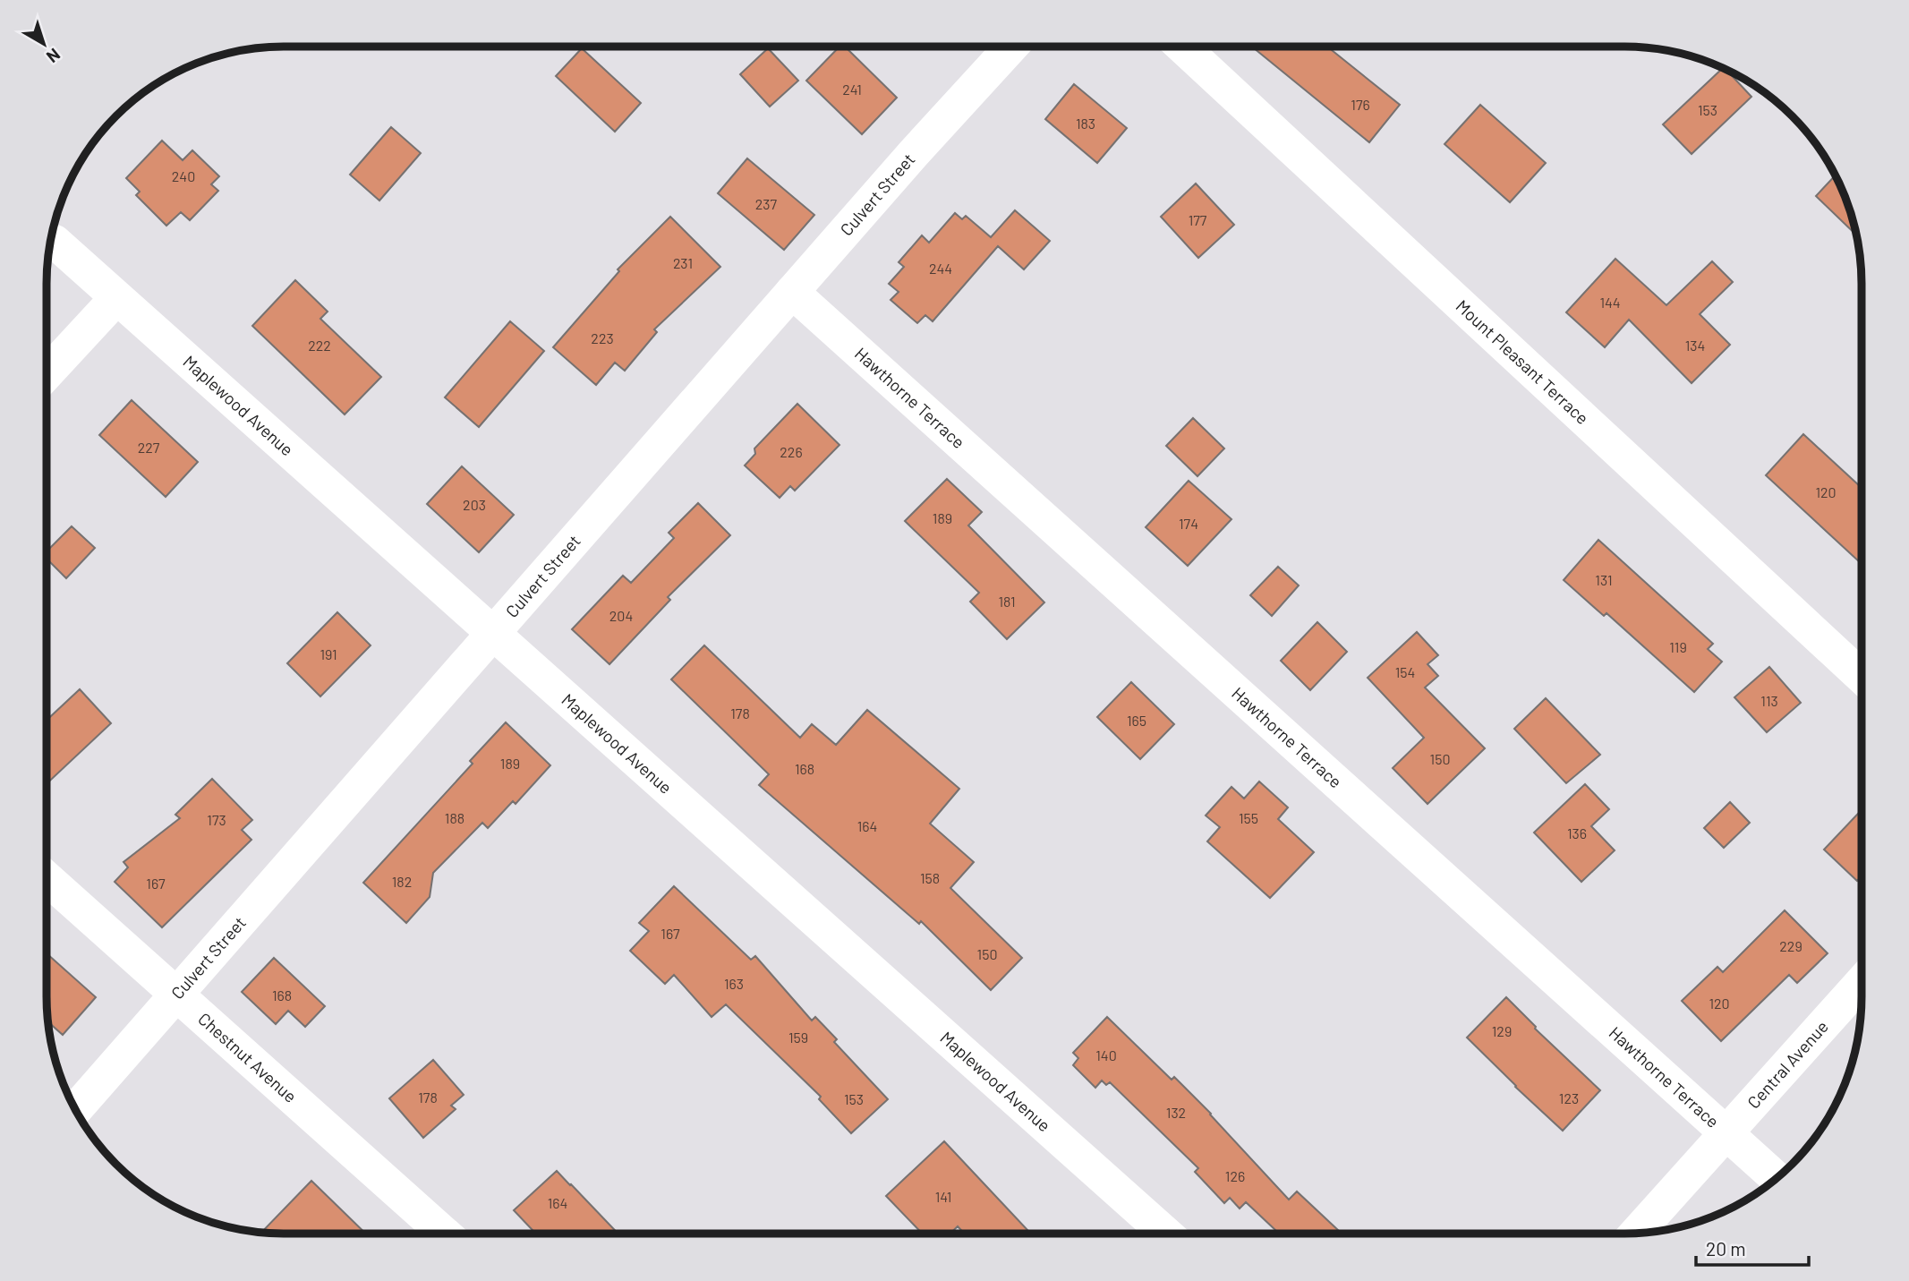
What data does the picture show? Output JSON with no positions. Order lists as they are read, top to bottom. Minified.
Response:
{"streets":{"street":["Culvert Street","Mount Pleasant Terrace","Hawthorne Terrace","Maplewood Avenue","Chestnut Avenue","Central Avenue"]},"crossings":[["Culvert Street","Hawthorne Terrace"],["Culvert Street","Maplewood Avenue"],["Culvert Street","Chestnut Avenue"],["Hawthorne Terrace","Central Avenue"]],"house_numbers":["241","176","153","183","240","237","177","231","244","144","223","222","134","227","226","120","203","189","174","131","181","204","119","191","154","113","178","165","150","189","168","188","155","173","164","136","158","182","167","167","229","150","163","168","120","129","159","140","178","123","153","132","126","141","164"],"scale_bar":"20 m","north":"bottom right"}
